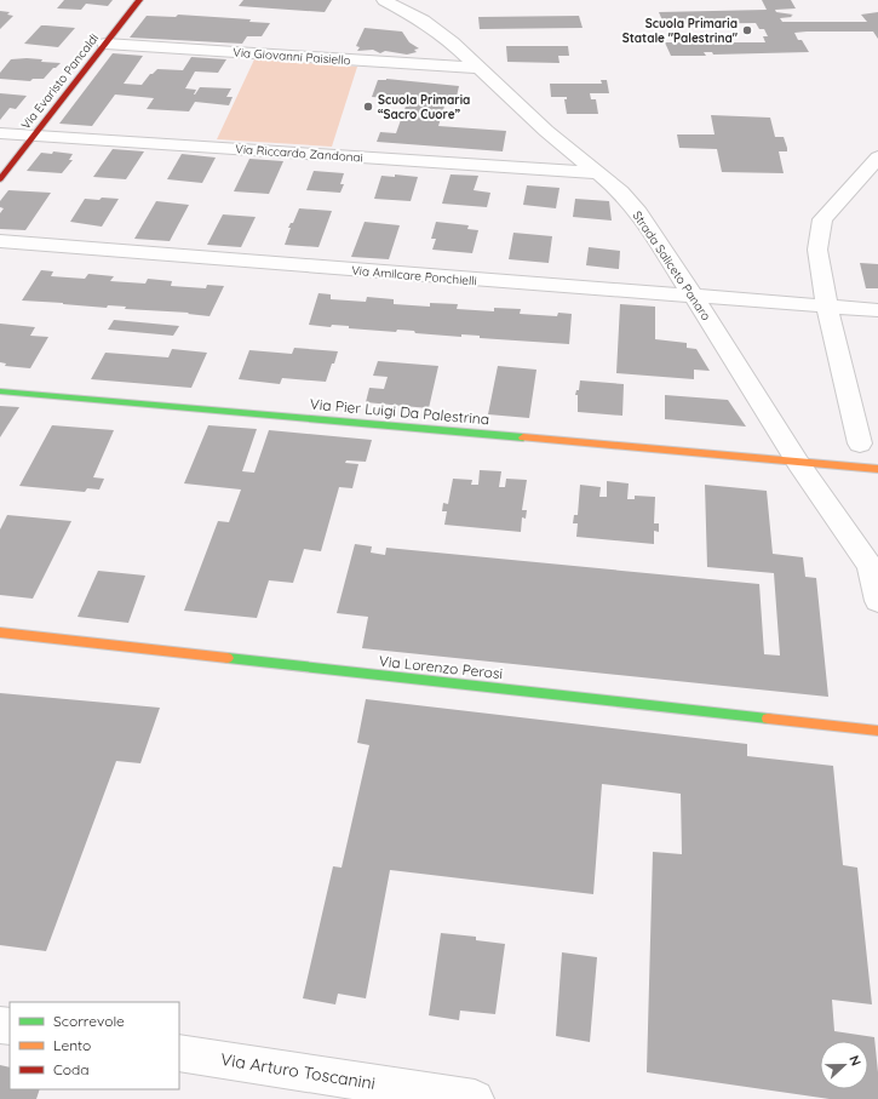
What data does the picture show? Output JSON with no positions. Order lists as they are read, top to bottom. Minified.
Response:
{"streets":{"street":["Via Giovanni Paisiello","Via Evaristo Pancaldi","Via Riccardo Zandonai","Strada Saliceto Panaro","Via Amilcare Ponchielli","Via Pier Luigi Da Palestrina","Via Lorenzo Perosi","Via Arturo Toscanini"]},"crossings":[["Via Giovanni Paisiello","Via Evaristo Pancaldi"],["Via Giovanni Paisiello","Strada Saliceto Panaro"],["Via Evaristo Pancaldi","Via Riccardo Zandonai"],["Via Riccardo Zandonai","Strada Saliceto Panaro"],["Strada Saliceto Panaro","Via Amilcare Ponchielli"],["Strada Saliceto Panaro","Via Pier Luigi Da Palestrina"]],"places":["Scuola Primaria Statale \"Palestrina\"","Scuola Primaria “Sacro Cuore”"],"legend":["Scorrevole","Lento","Coda"],"north":"right"}
